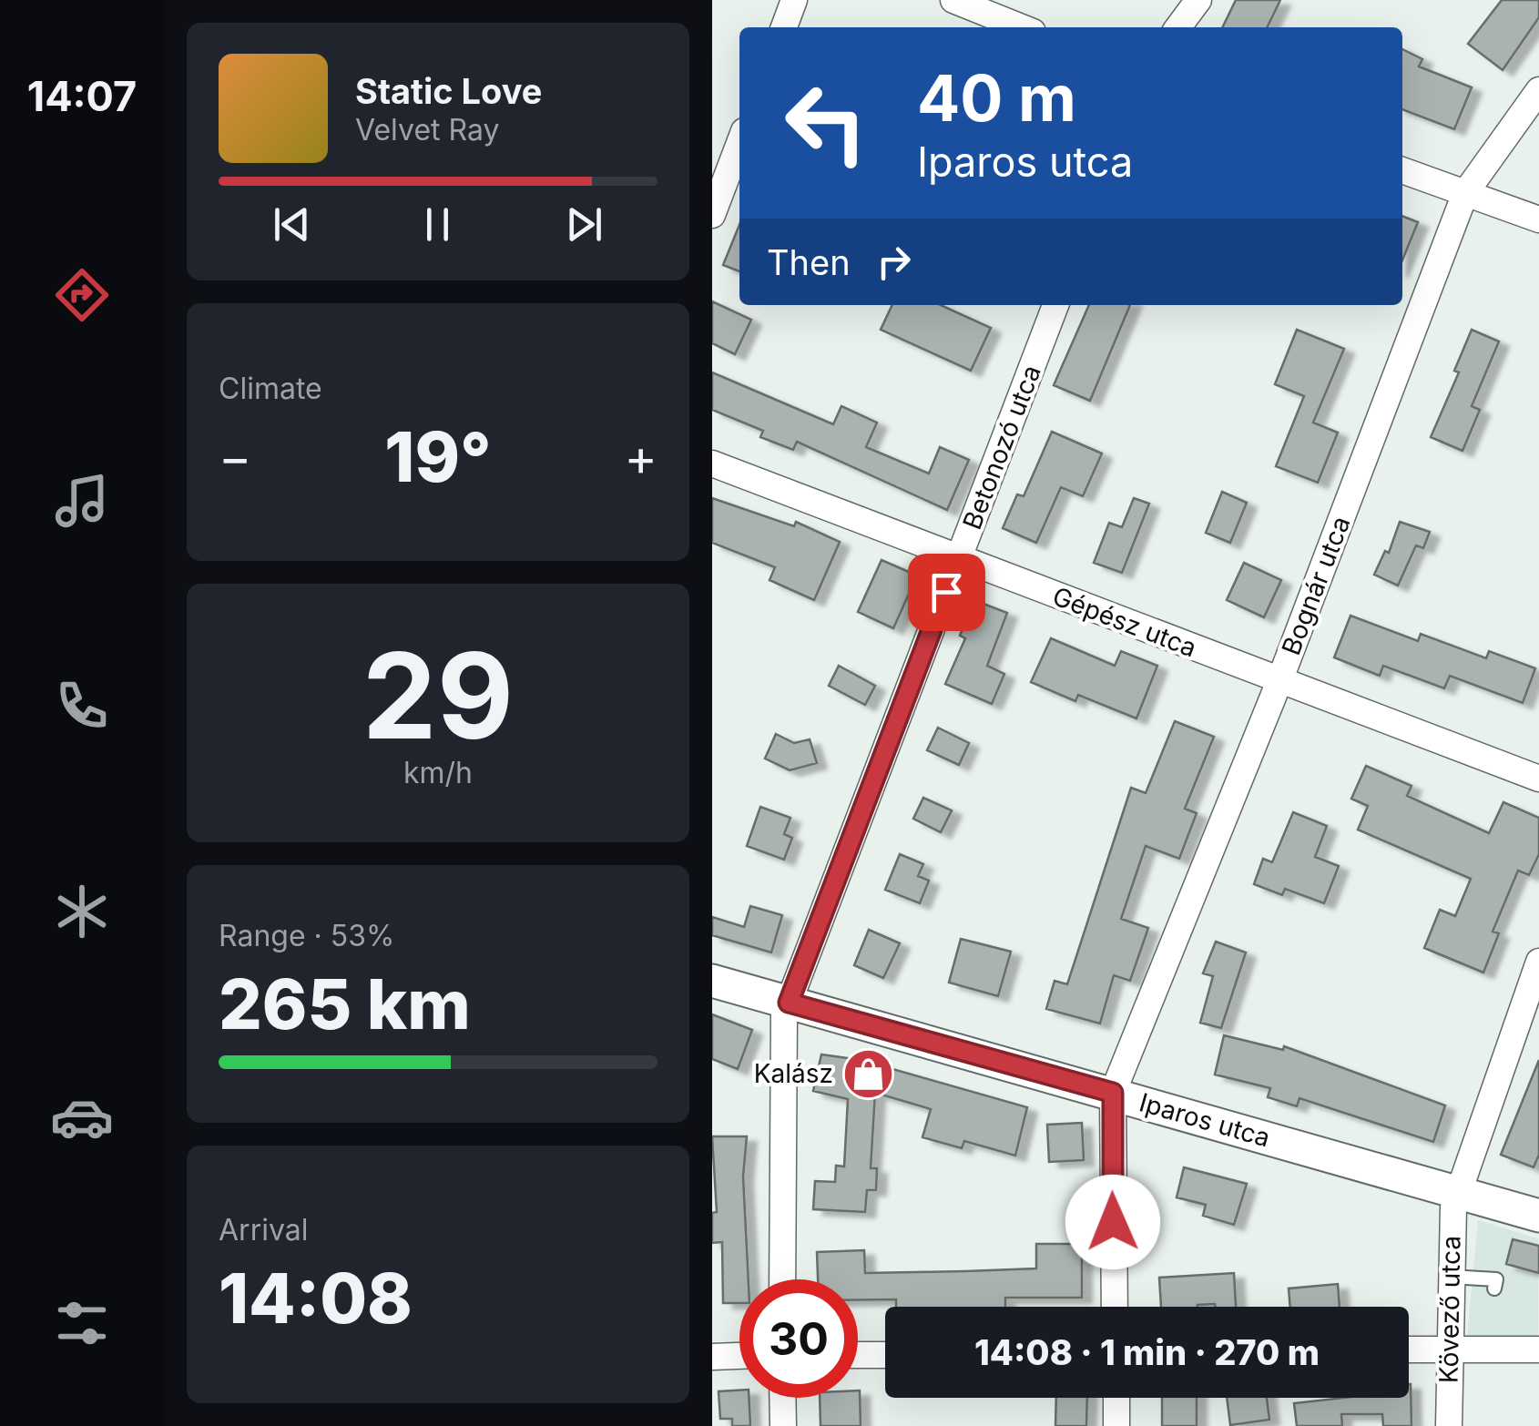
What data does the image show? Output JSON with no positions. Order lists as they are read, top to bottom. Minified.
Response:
{"streets":{"street":["Betonozó utca","Bognár utca","Gépész utca","Iparos utca","Kövező utca"]},"crossings":[["Betonozó utca","Gépész utca"],["Betonozó utca","Iparos utca"],["Bognár utca","Gépész utca"],["Bognár utca","Iparos utca"],["Iparos utca","Kövező utca"]],"places":{"shop":["Kalász"]},"page":{"tabs":"14:07","turn":["40 m","Iparos utca"],"song":["Static Love","Velvet Ray"],"then":"Then","tile":["Climate",["29","km/h"],["Range · 53%","265 km"],["Arrival","14:08"]],"heat":["−","19°","+"],"limit":"30","trip":"14:08 · 1 min · 270 m"}}
